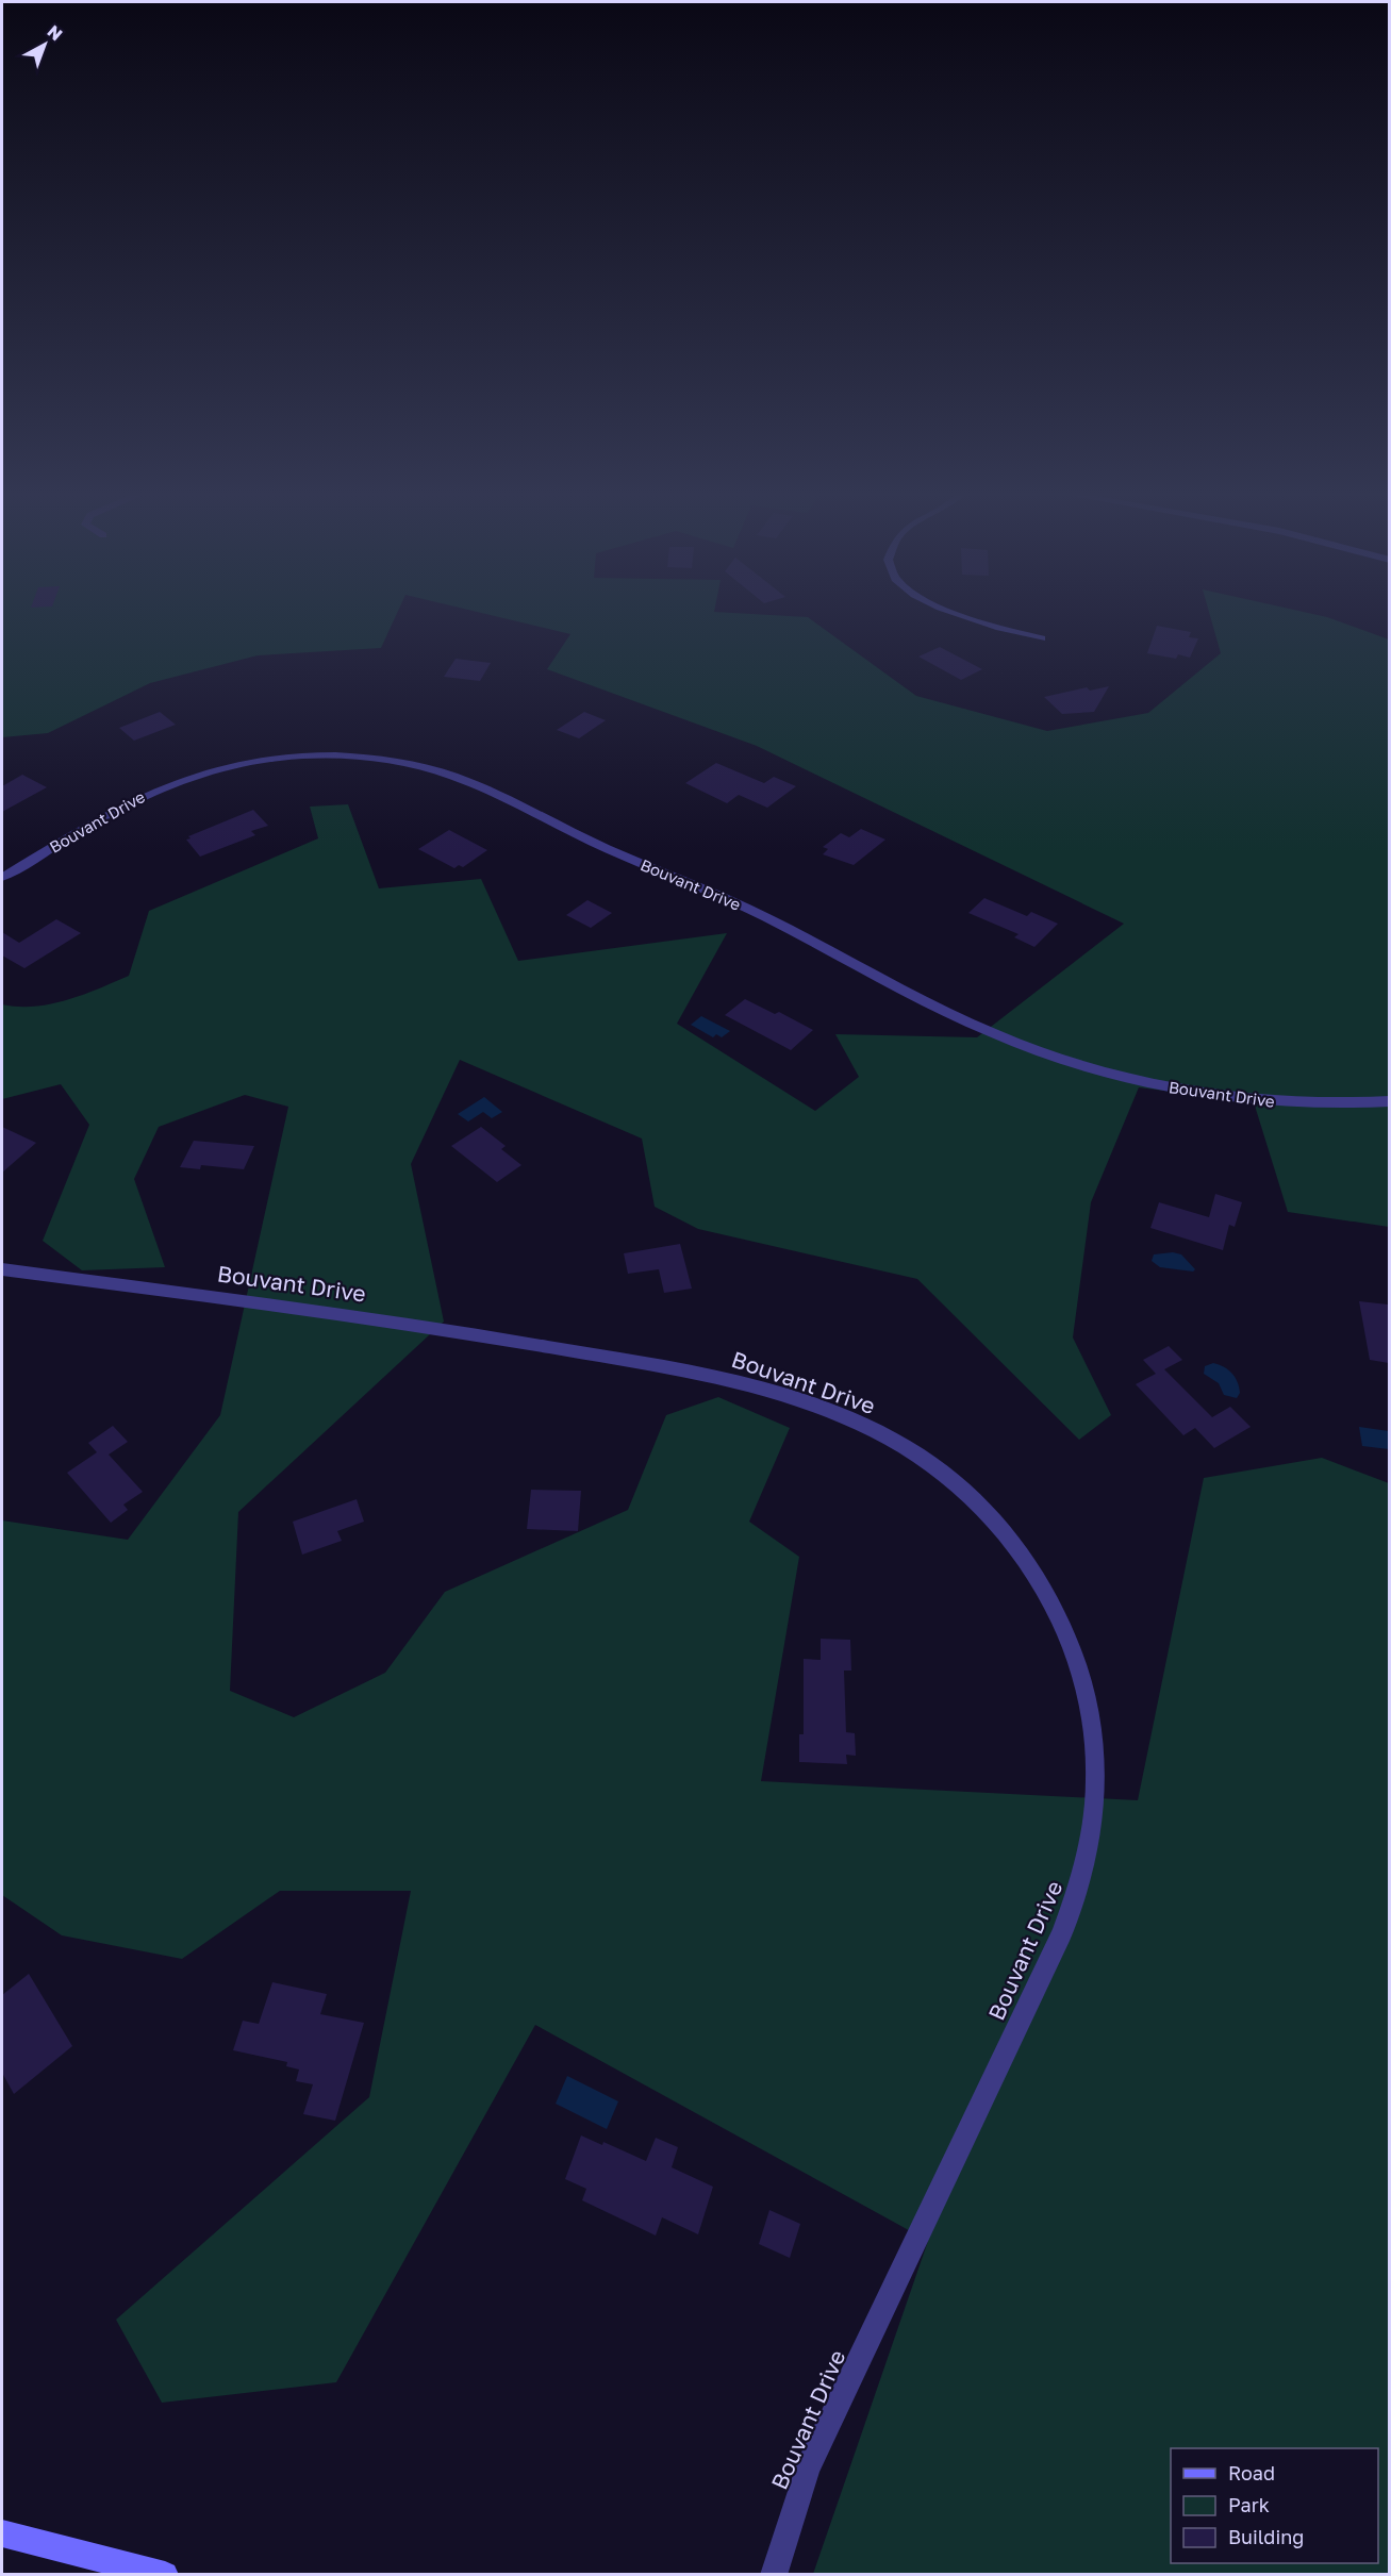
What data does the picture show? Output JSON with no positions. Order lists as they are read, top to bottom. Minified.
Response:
{"streets":{"street":["Bouvant Drive"]},"legend":["Road","Park","Building"],"north":"top right"}
